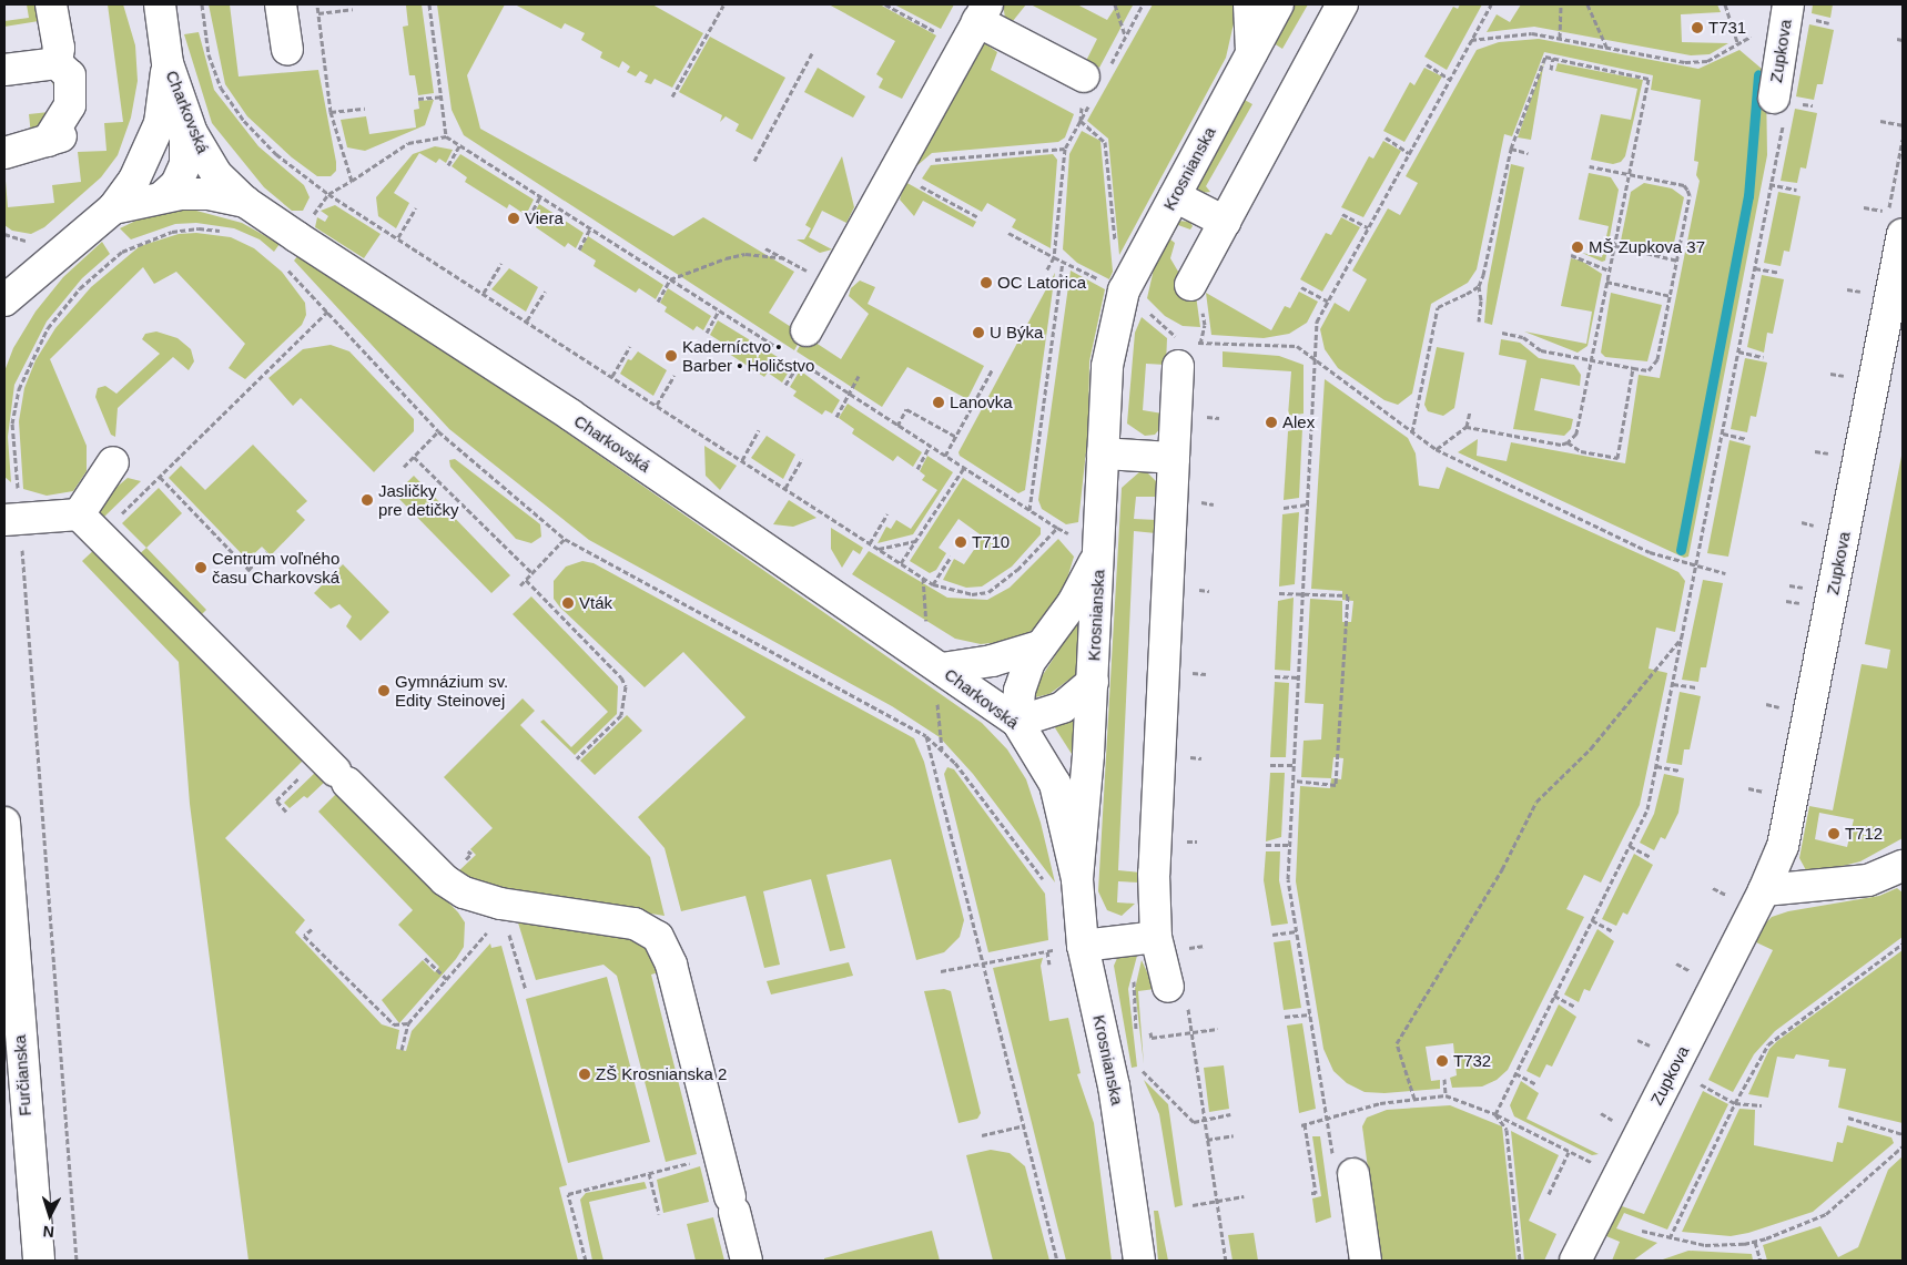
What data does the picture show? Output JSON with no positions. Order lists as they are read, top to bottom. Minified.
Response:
{"streets":{"street":["Zupkova","Charkovská","Krosnianska","Furčianska"]},"crossings":[["Charkovská","Krosnianska"]],"places":["T731","Viera","MŠ Zupkova 37","OC Latorica","U Býka","Kaderníctvo • Barber • Holičstvo","Lanovka","Alex","Jasličky pre detičky","T710","Centrum voľného času Charkovská","Vták","Gymnázium sv. Edity Steinovej","T712","T732","ZŠ Krosnianska 2"],"north":"bottom"}
